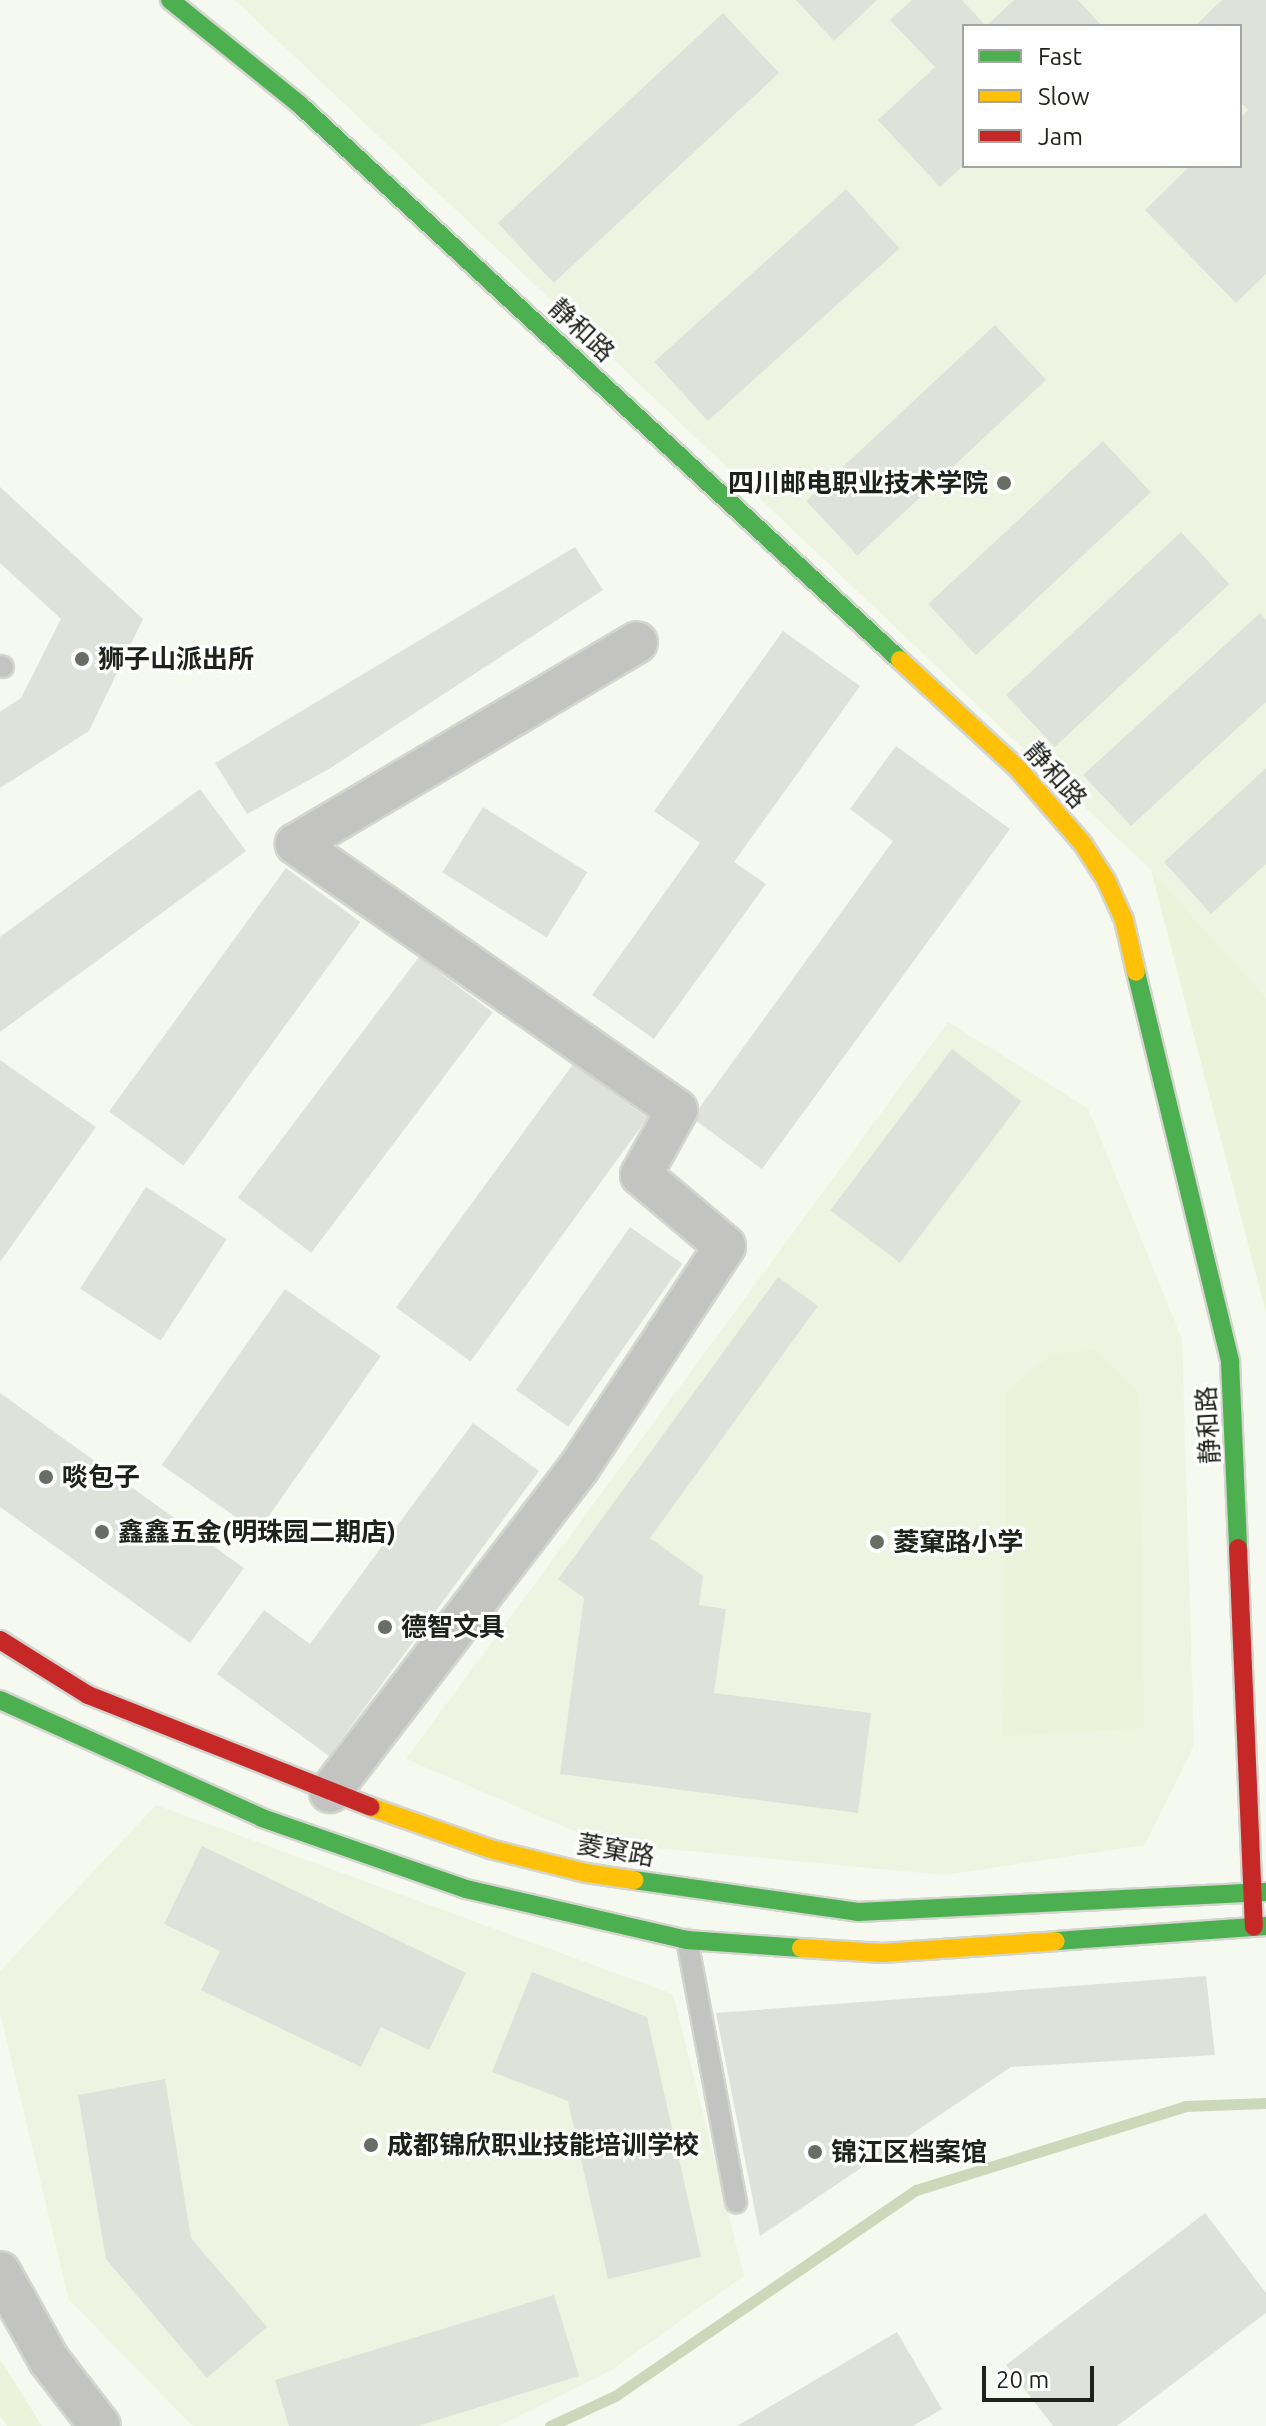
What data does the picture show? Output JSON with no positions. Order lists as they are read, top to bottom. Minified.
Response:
{"streets":{"street":["静和路","菱窠路"]},"crossings":[["静和路","菱窠路"]],"places":["四川邮电职业技术学院","狮子山派出所","啖包子","鑫鑫五金(明珠园二期店)","菱窠路小学","德智文具","成都锦欣职业技能培训学校","锦江区档案馆"],"legend":["Fast","Slow","Jam"],"scale_bar":"20 m"}
